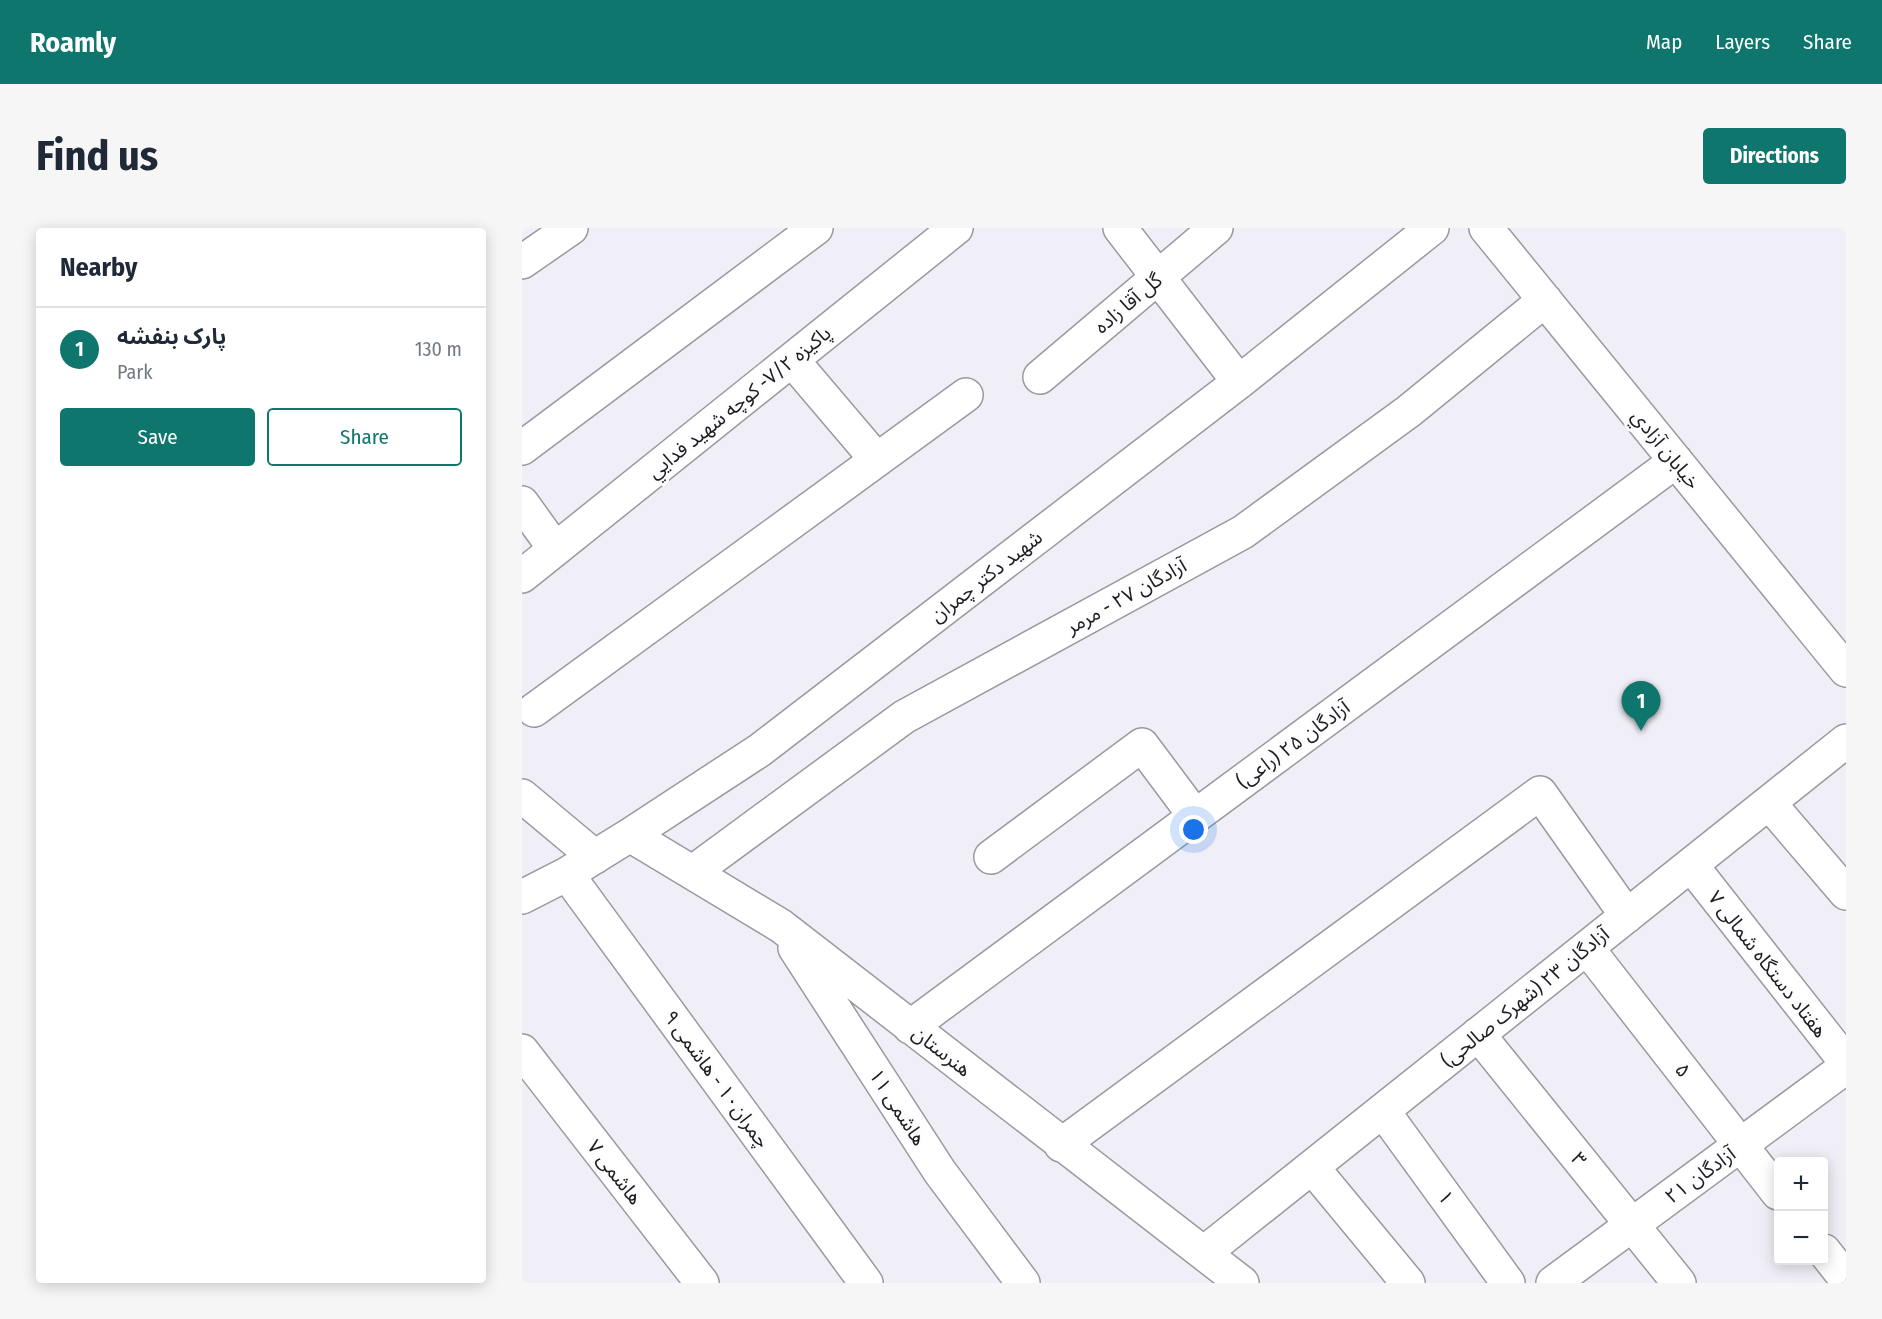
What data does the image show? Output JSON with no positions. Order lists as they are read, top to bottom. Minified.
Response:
{"streets":{"street":["گل آقا زاده","پاکیزه ۷/۲- كوچه شهيد فدايي","خيابان آزادي","شهید دکتر چمران","آزادگان ۲۷ - مرمر","آزادگان ۲۵ (راعی)","هفتاد دستگاه شمالی ۷","آزادگان ۲۳ (شهرک صالحی)","هنرستان","۵","چمران۱۰ - هاشمی ۹","هاشمی ۱۱","۳","هاشمی ۷","آزادگان ۲۱","۱"]},"crossings":[["خيابان آزادي","آزادگان ۲۷ - مرمر"],["خيابان آزادي","آزادگان ۲۵ (راعی)"],["شهید دکتر چمران","هنرستان"],["شهید دکتر چمران","چمران۱۰ - هاشمی ۹"],["آزادگان ۲۷ - مرمر","هنرستان"],["آزادگان ۲۵ (راعی)","هنرستان"],["هفتاد دستگاه شمالی ۷","آزادگان ۲۳ (شهرک صالحی)"],["آزادگان ۲۳ (شهرک صالحی)","هنرستان"],["آزادگان ۲۳ (شهرک صالحی)","۵"],["آزادگان ۲۳ (شهرک صالحی)","۳"],["آزادگان ۲۳ (شهرک صالحی)","۱"],["هنرستان","هاشمی ۱۱"],["۵","آزادگان ۲۱"],["۳","آزادگان ۲۱"]],"page":{"header":"Roamly","nav":["Map","Layers","Share"],"buttons":["Directions",["Save","Share"]],"title":"Find us","heading":"Nearby","list":[{"mark":"1","name":"پارک بنفشه","note":"Park","value":"130 m"}],"pins":"1","map_buttons":["+","−"]}}
